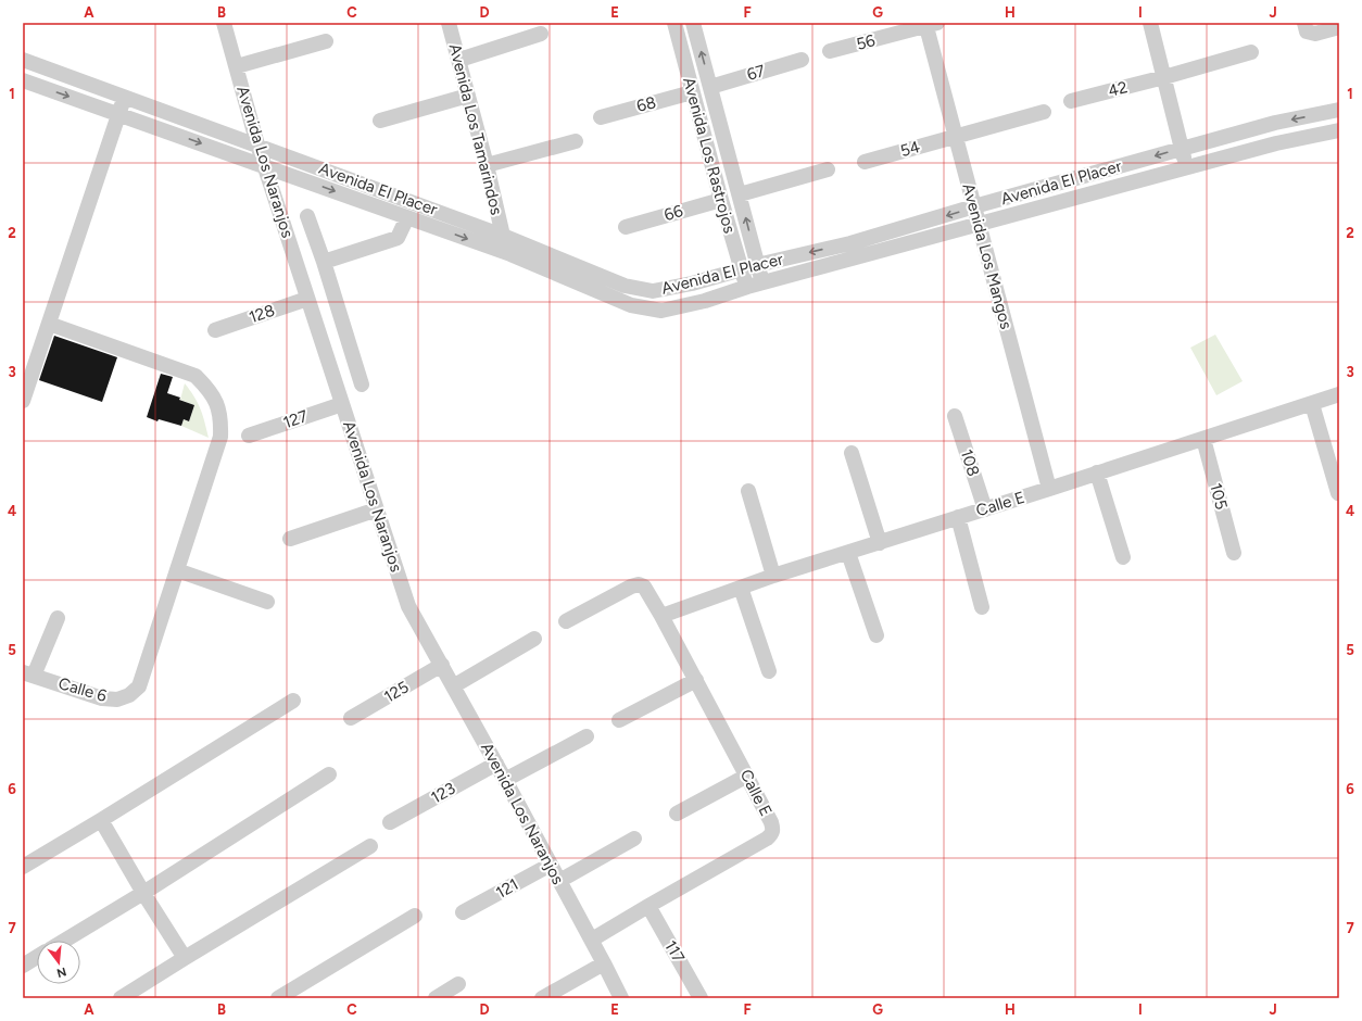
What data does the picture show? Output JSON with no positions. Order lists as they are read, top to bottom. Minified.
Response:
{"streets":{"street":["56","67","42","68","Avenida Los Tamarindos","54","Avenida Los Rastrojos","Avenida Los Naranjos","Avenida El Placer","66","Avenida Los Mangos","128","127","108","105","Calle E","Calle 6","125","123","121","117"]},"crossings":[["56","Avenida Los Mangos"],["67","Avenida Los Rastrojos"],["68","Avenida Los Rastrojos"],["Avenida Los Tamarindos","Avenida El Placer"],["54","Avenida Los Mangos"],["Avenida Los Rastrojos","Avenida El Placer"],["Avenida Los Rastrojos","66"],["Avenida Los Naranjos","Avenida El Placer"],["Avenida Los Naranjos","128"],["Avenida Los Naranjos","127"],["Avenida Los Naranjos","Calle E"],["Avenida Los Naranjos","125"],["Avenida Los Naranjos","123"],["Avenida Los Naranjos","121"],["Avenida El Placer","Avenida Los Mangos"],["Avenida Los Mangos","Calle E"],["108","Calle E"],["105","Calle E"],["Calle E","117"]],"north":"bottom","grid":{"columns":["A","B","C","D","E","F","G","H","I","J"],"rows":["1","2","3","4","5","6","7"]}}
